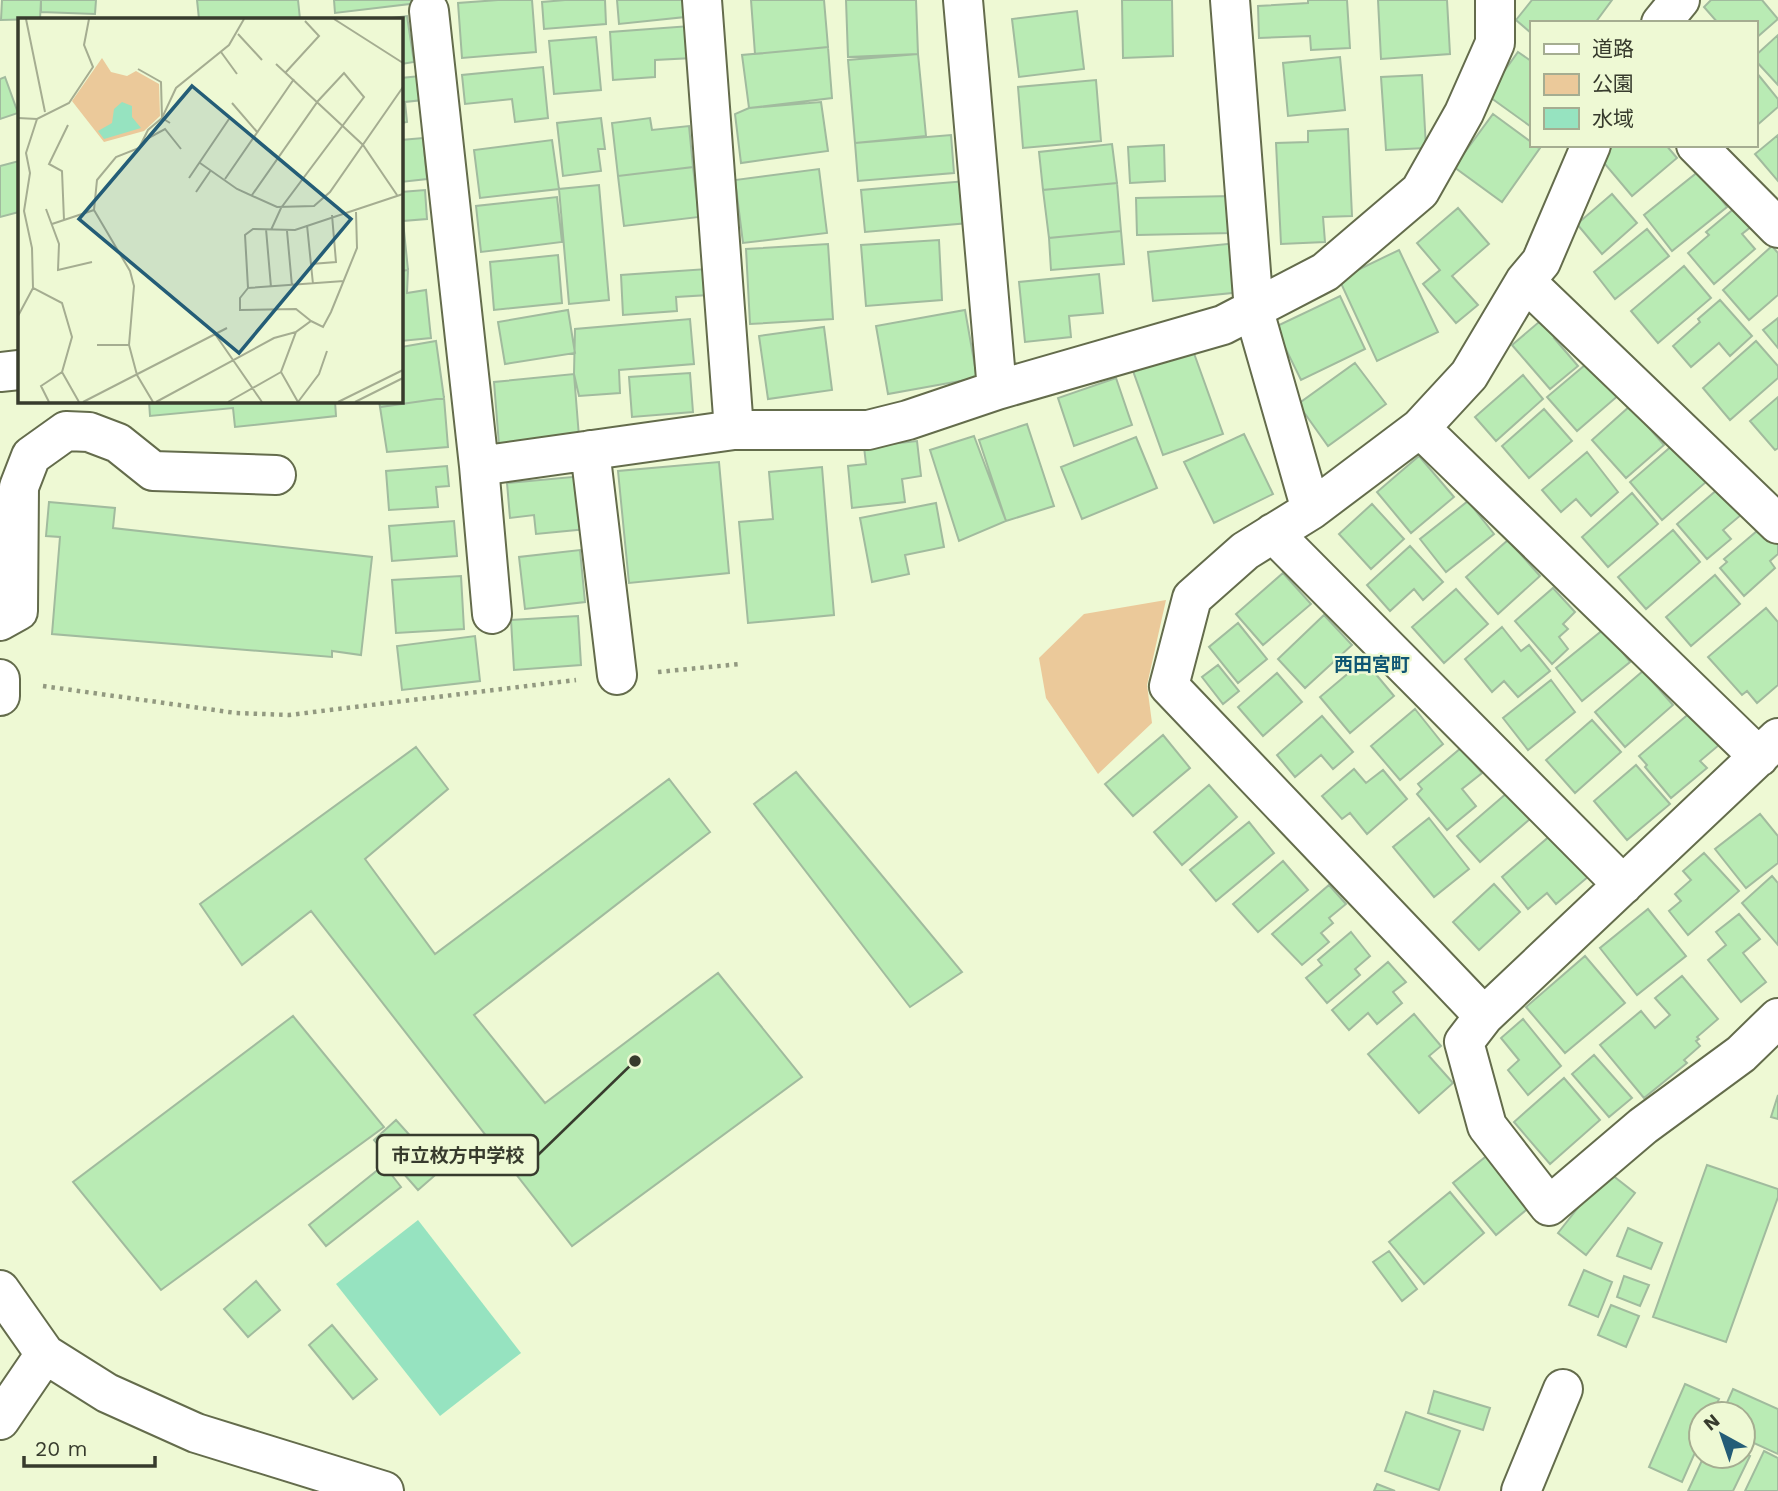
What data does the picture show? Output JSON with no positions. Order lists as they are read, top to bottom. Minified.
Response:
{"districts":["西田宮町"],"places":["市立枚方中学校"],"legend":["道路","公園","水域"],"scale_bar":"20 m","north":"top left"}
